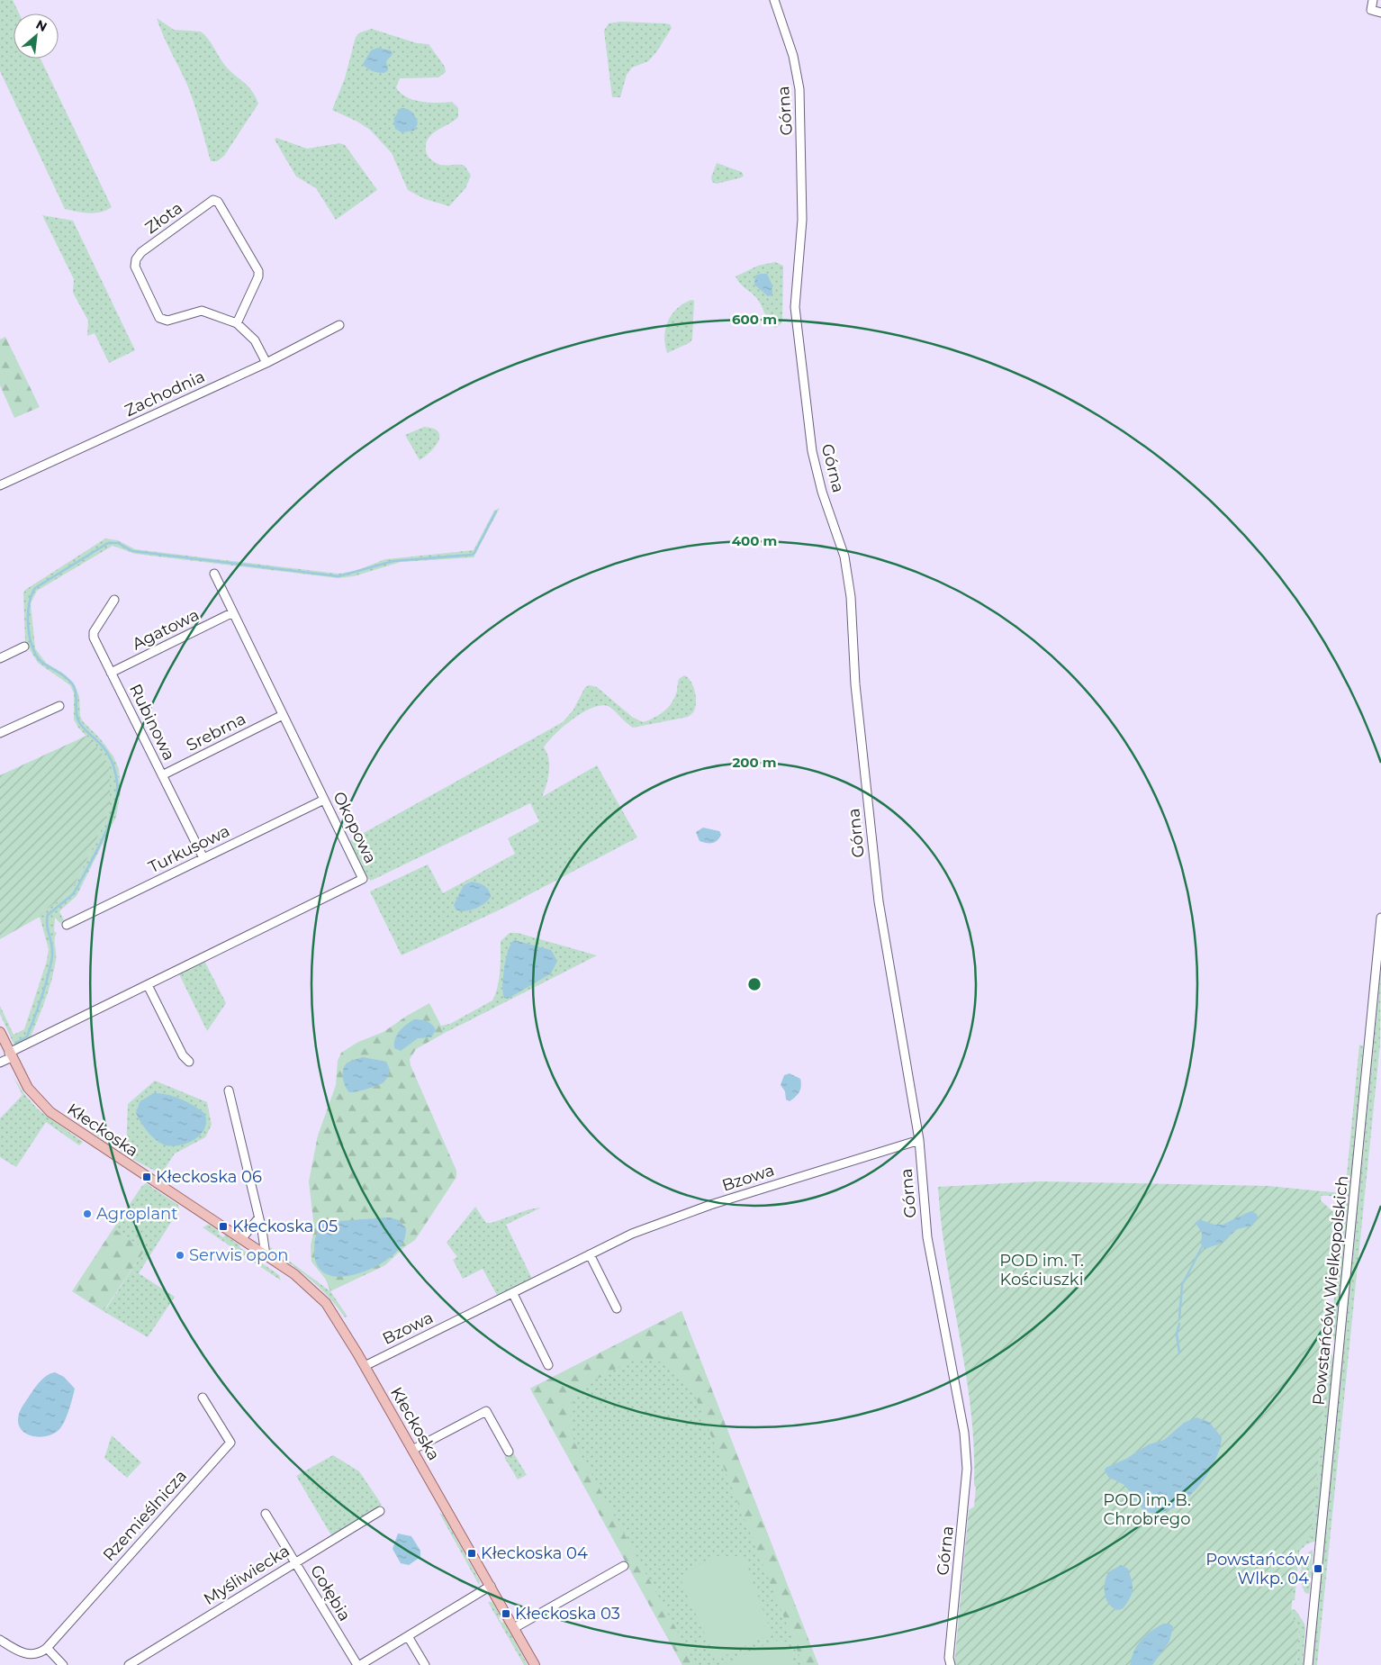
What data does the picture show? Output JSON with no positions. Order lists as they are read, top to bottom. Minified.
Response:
{"streets":{"main road":["Kłeckoska"],"street":["Górna","Złota","Zachodnia","Agatowa","Rubinowa","Srebrna","Okopowa","Turkusowa","Bzowa","Powstańców Wielkopolskich","Rzemieślnicza","Myśliwiecka","Gołębia"]},"crossings":[["Górna","Bzowa"],["Złota","Zachodnia"],["Agatowa","Rubinowa"],["Agatowa","Okopowa"],["Rubinowa","Srebrna"],["Rubinowa","Turkusowa"],["Srebrna","Okopowa"],["Okopowa","Turkusowa"],["Okopowa","Kłeckoska"],["Kłeckoska","Bzowa"],["Myśliwiecka","Gołębia"]],"parks":["POD im. T. Kościuszki","POD im. B. Chrobrego"],"places":{"transit":["Kłeckoska 06","Kłeckoska 05","Kłeckoska 04","Powstańców Wlkp. 04","Kłeckoska 03"],"other":["Agroplant","Serwis opon"]},"north":"top right","rings":["600 m","400 m","200 m"]}
